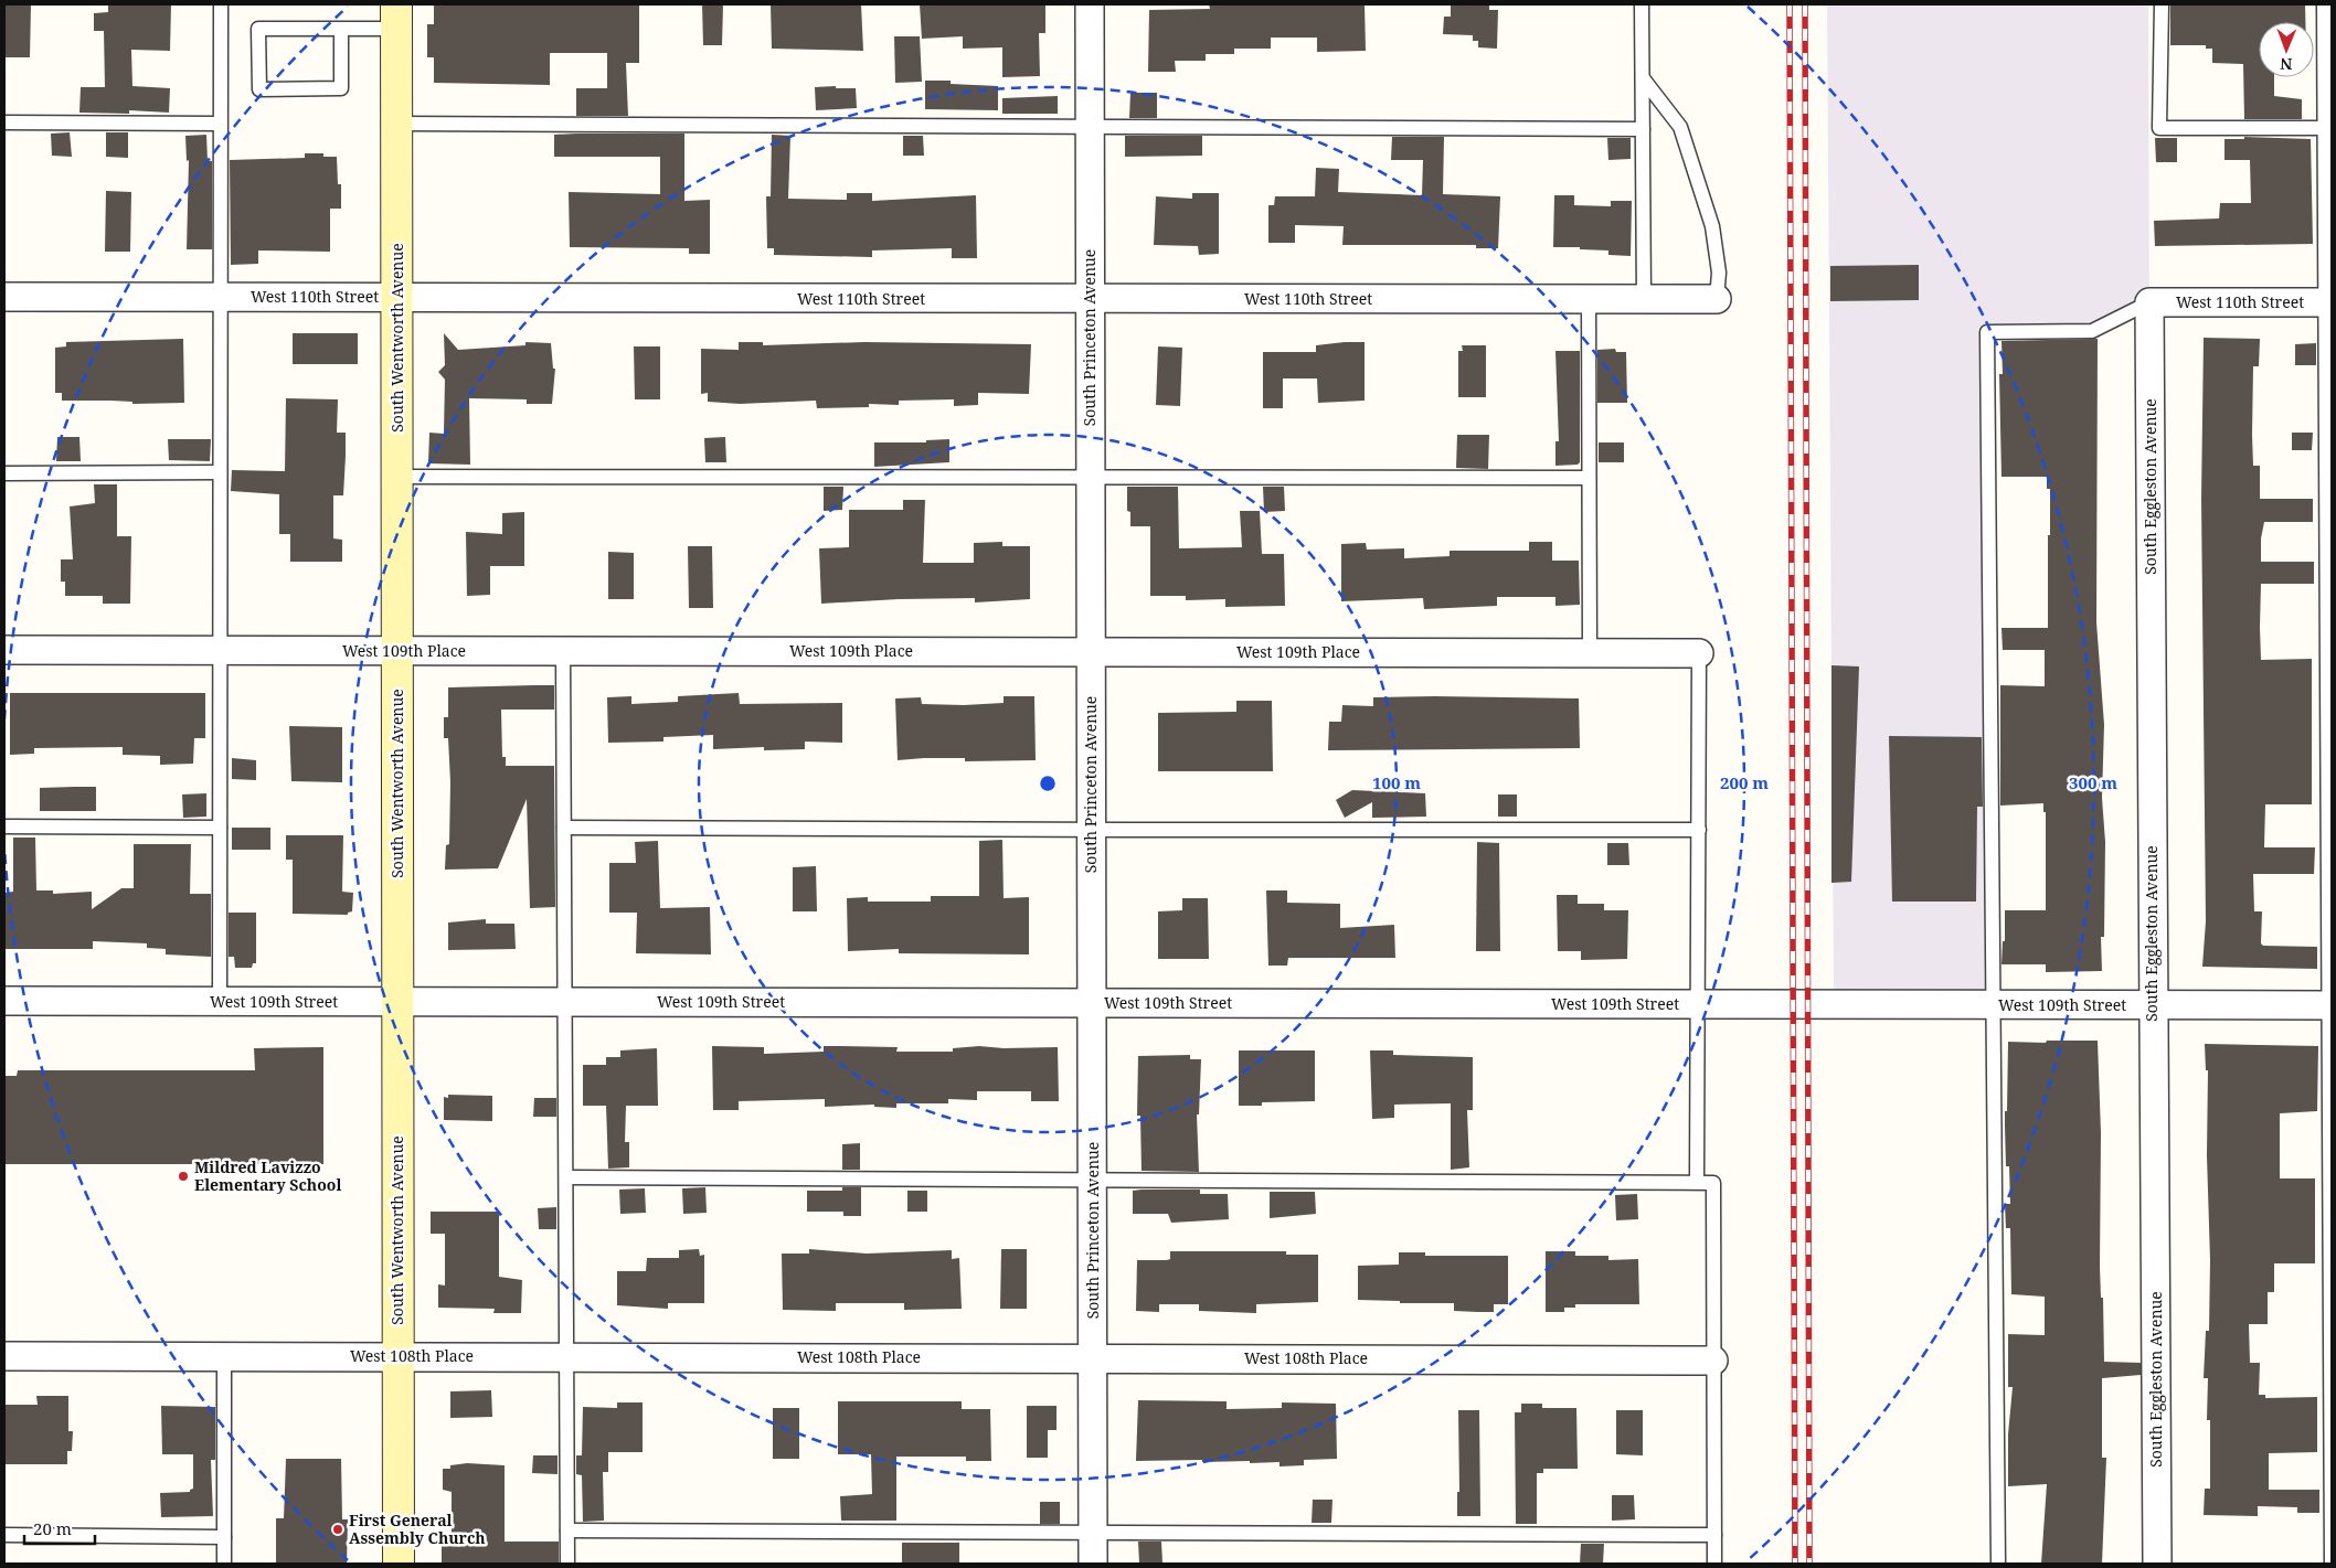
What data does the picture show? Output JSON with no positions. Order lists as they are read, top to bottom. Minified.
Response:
{"streets":{"street":["West 110th Street","South Wentworth Avenue","South Princeton Avenue","South Eggleston Avenue","West 109th Place","West 109th Street","West 108th Place"]},"crossings":[["West 110th Street","South Wentworth Avenue"],["West 110th Street","South Princeton Avenue"],["West 110th Street","South Eggleston Avenue"],["South Wentworth Avenue","West 109th Place"],["South Wentworth Avenue","West 109th Street"],["South Wentworth Avenue","West 108th Place"],["South Princeton Avenue","West 109th Place"],["South Princeton Avenue","West 109th Street"],["South Princeton Avenue","West 108th Place"],["South Eggleston Avenue","West 109th Street"]],"places":["Mildred Lavizzo Elementary School","First General Assembly Church"],"scale_bar":"20 m","north":"bottom","rings":["100 m","200 m","300 m"]}
